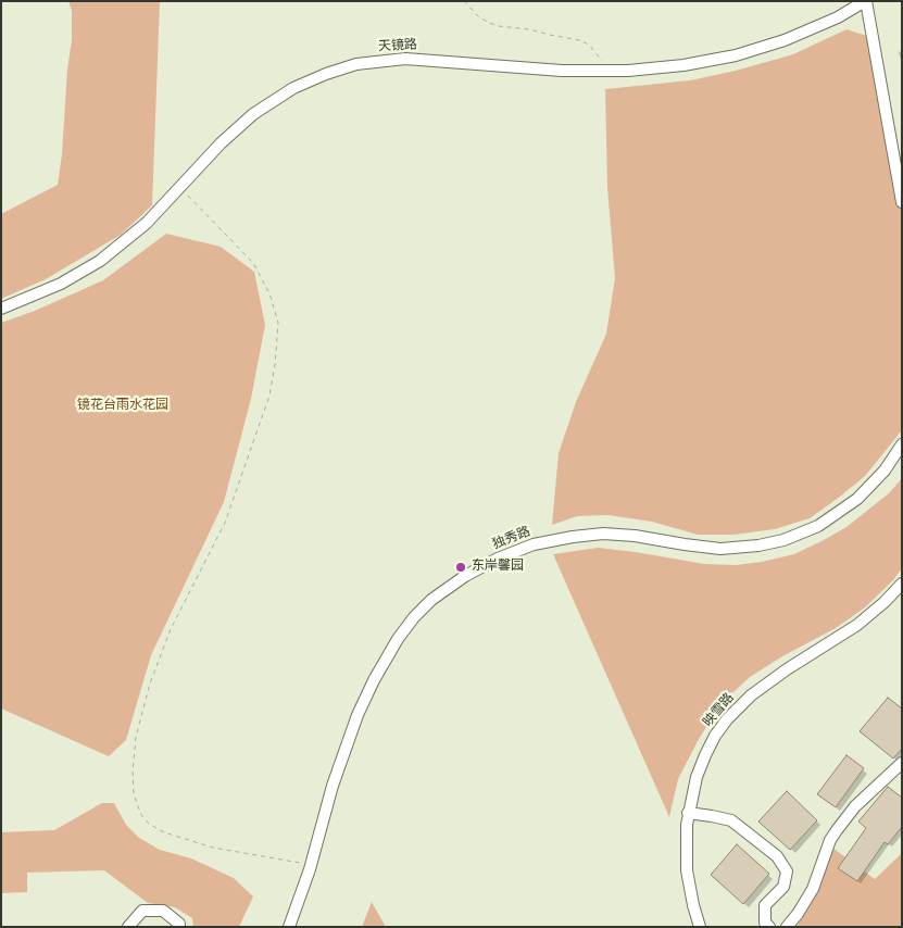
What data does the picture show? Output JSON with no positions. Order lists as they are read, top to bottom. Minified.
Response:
{"streets":{"street":["天镜路","独秀路","映雪路"]},"parks":["镜花台雨水花园"],"places":["东岸馨园"]}
